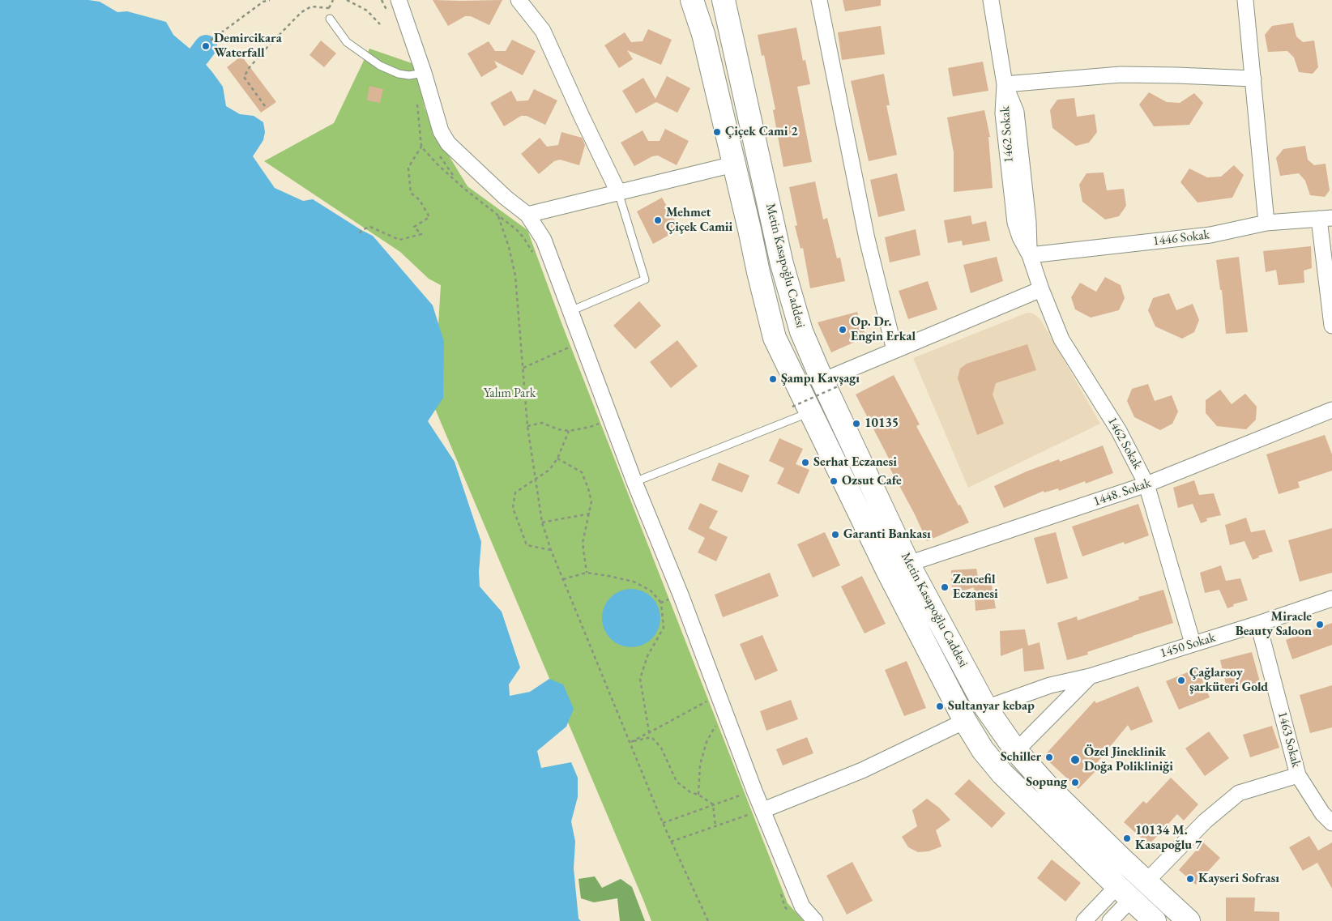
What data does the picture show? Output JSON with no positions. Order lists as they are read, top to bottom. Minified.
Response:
{"streets":{"main road":["Metin Kasapoğlu Caddesi"],"street":["1462 Sokak","1446 Sokak","1448. Sokak","1450 Sokak","1463 Sokak"]},"crossings":[["1462 Sokak","1446 Sokak"],["1462 Sokak","1448. Sokak"],["1462 Sokak","1450 Sokak"],["Metin Kasapoğlu Caddesi","1448. Sokak"],["Metin Kasapoğlu Caddesi","1450 Sokak"],["1450 Sokak","1463 Sokak"]],"parks":["Yalım Park"],"places":["Demircikara Waterfall","Çiçek Cami 2","Mehmet Çiçek Camii","Op. Dr. Engin Erkal","Şampı Kavşagı","10135","Serhat Eczanesi","Ozsut Cafe","Garanti Bankası","Zencefil Eczanesi","Miracle Beauty Saloon","Çağlarsoy şarküteri Gold","Sultanyar kebap","Schiller","Özel Jineklinik Doğa Polikliniği","Sopung","10134 M. Kasapoğlu 7","Kayseri Sofrası"]}
